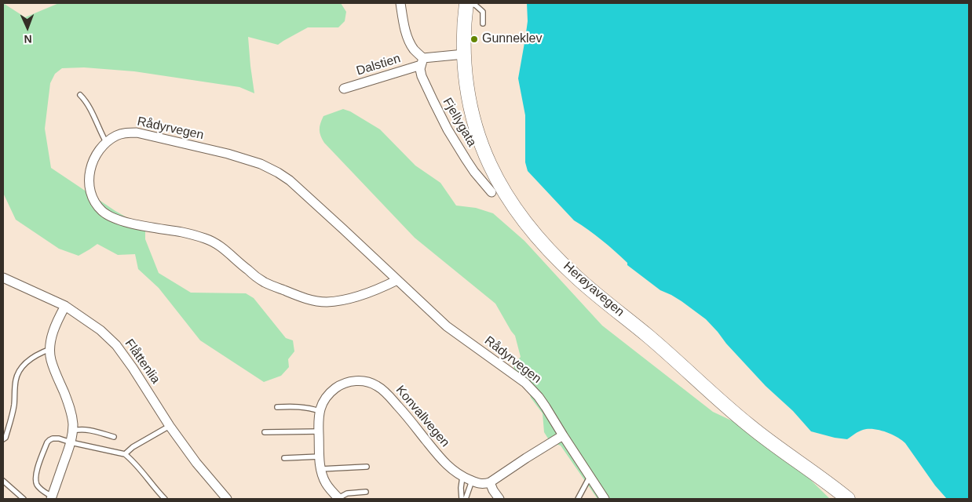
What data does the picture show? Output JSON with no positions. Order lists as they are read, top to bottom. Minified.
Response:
{"streets":{"highway":["Herøyavegen"],"street":["Dalstien","Fjellygata","Rådyrvegen","Flåttenlia","Konvallvegen"]},"crossings":[["Dalstien","Fjellygata"]],"places":["Gunneklev"],"north":"bottom"}
